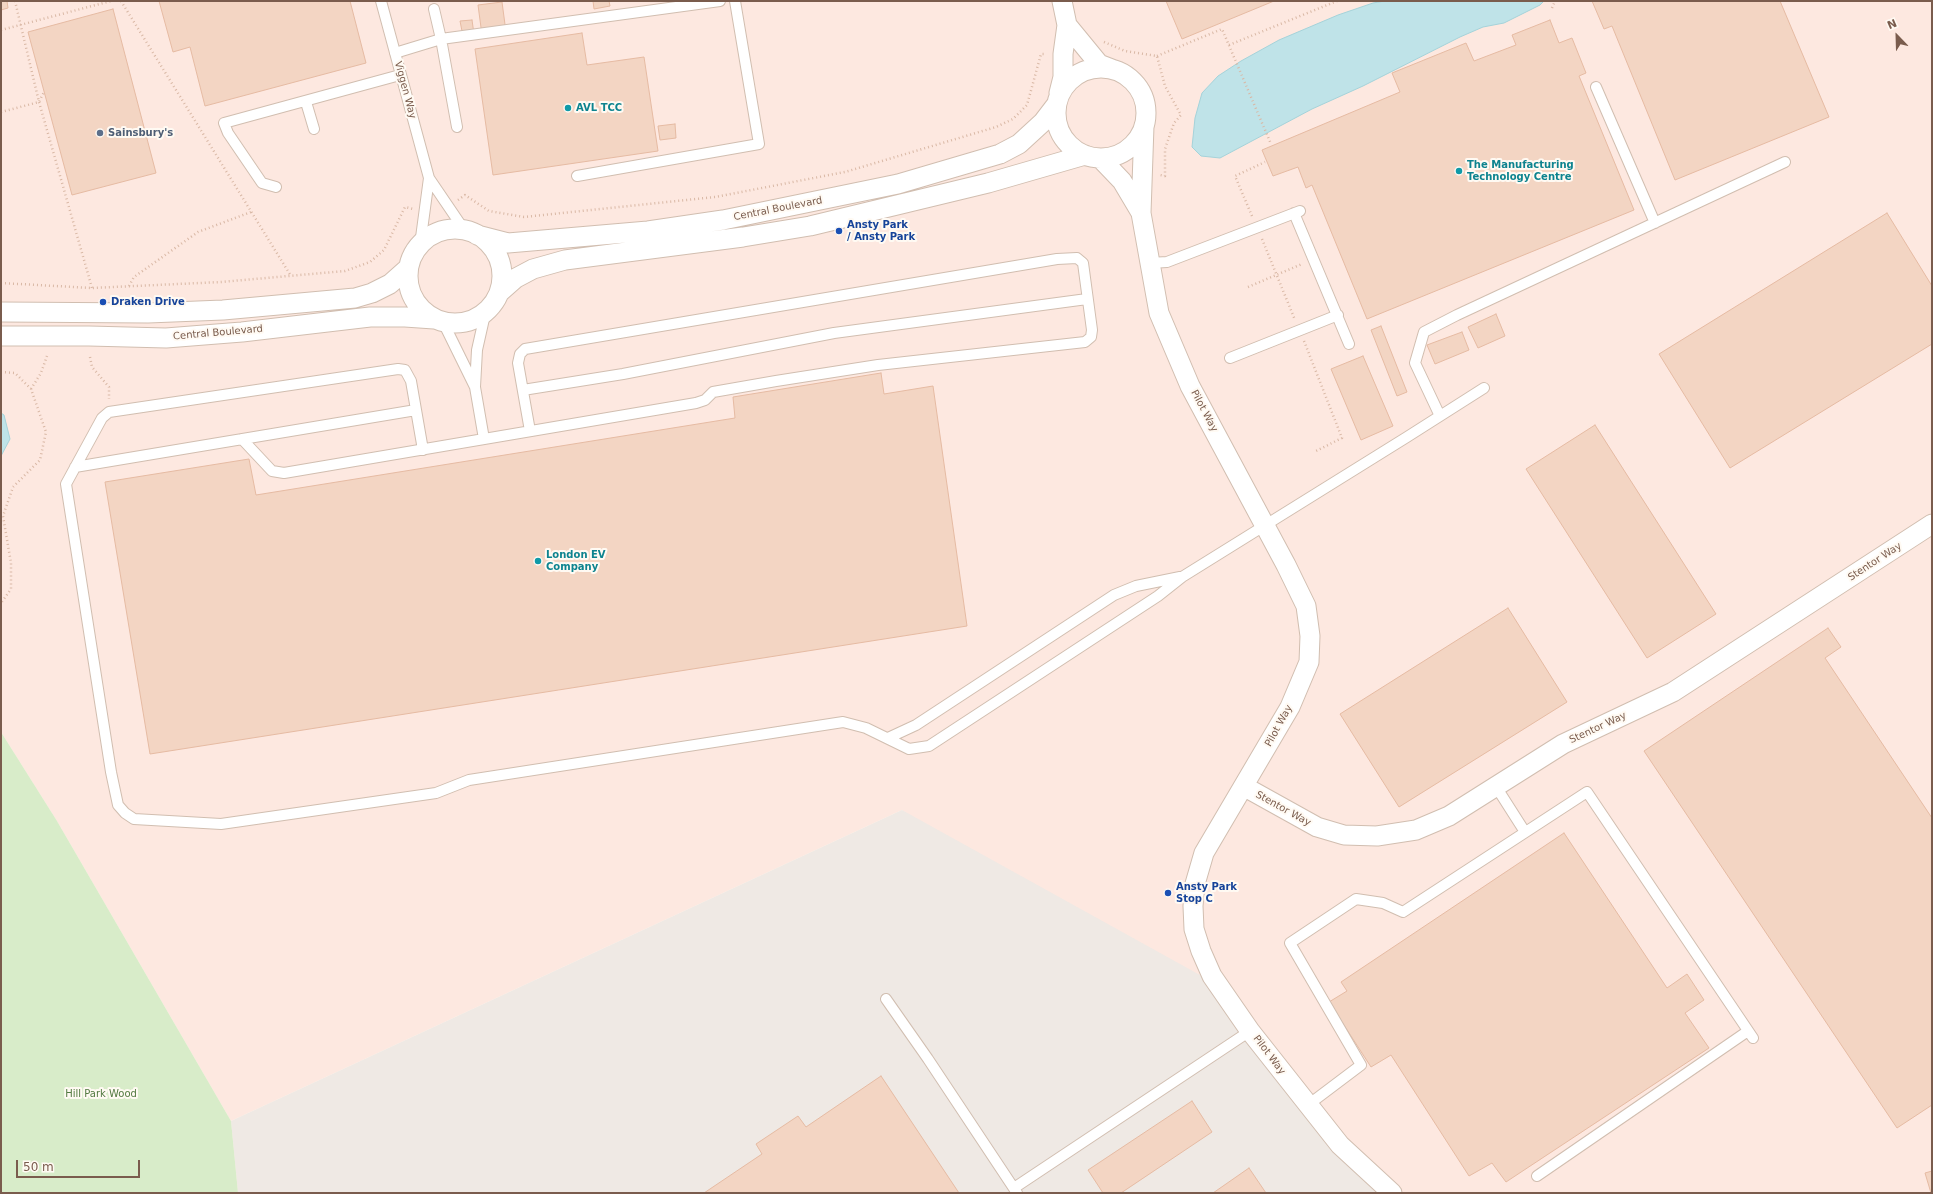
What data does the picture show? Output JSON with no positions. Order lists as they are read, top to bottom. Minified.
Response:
{"streets":{"street":["Central Boulevard","Pilot Way","Stentor Way"],"lane":["Viggen Way"]},"crossings":[["Viggen Way","Central Boulevard"],["Central Boulevard","Pilot Way"],["Pilot Way","Stentor Way"]],"parks":["Hill Park Wood"],"places":["AVL TCC","Sainsbury's","The Manufacturing Technology Centre","Ansty Park / Ansty Park","Draken Drive","London EV Company","Ansty Park Stop C"],"scale_bar":"50 m","north":"top left"}
